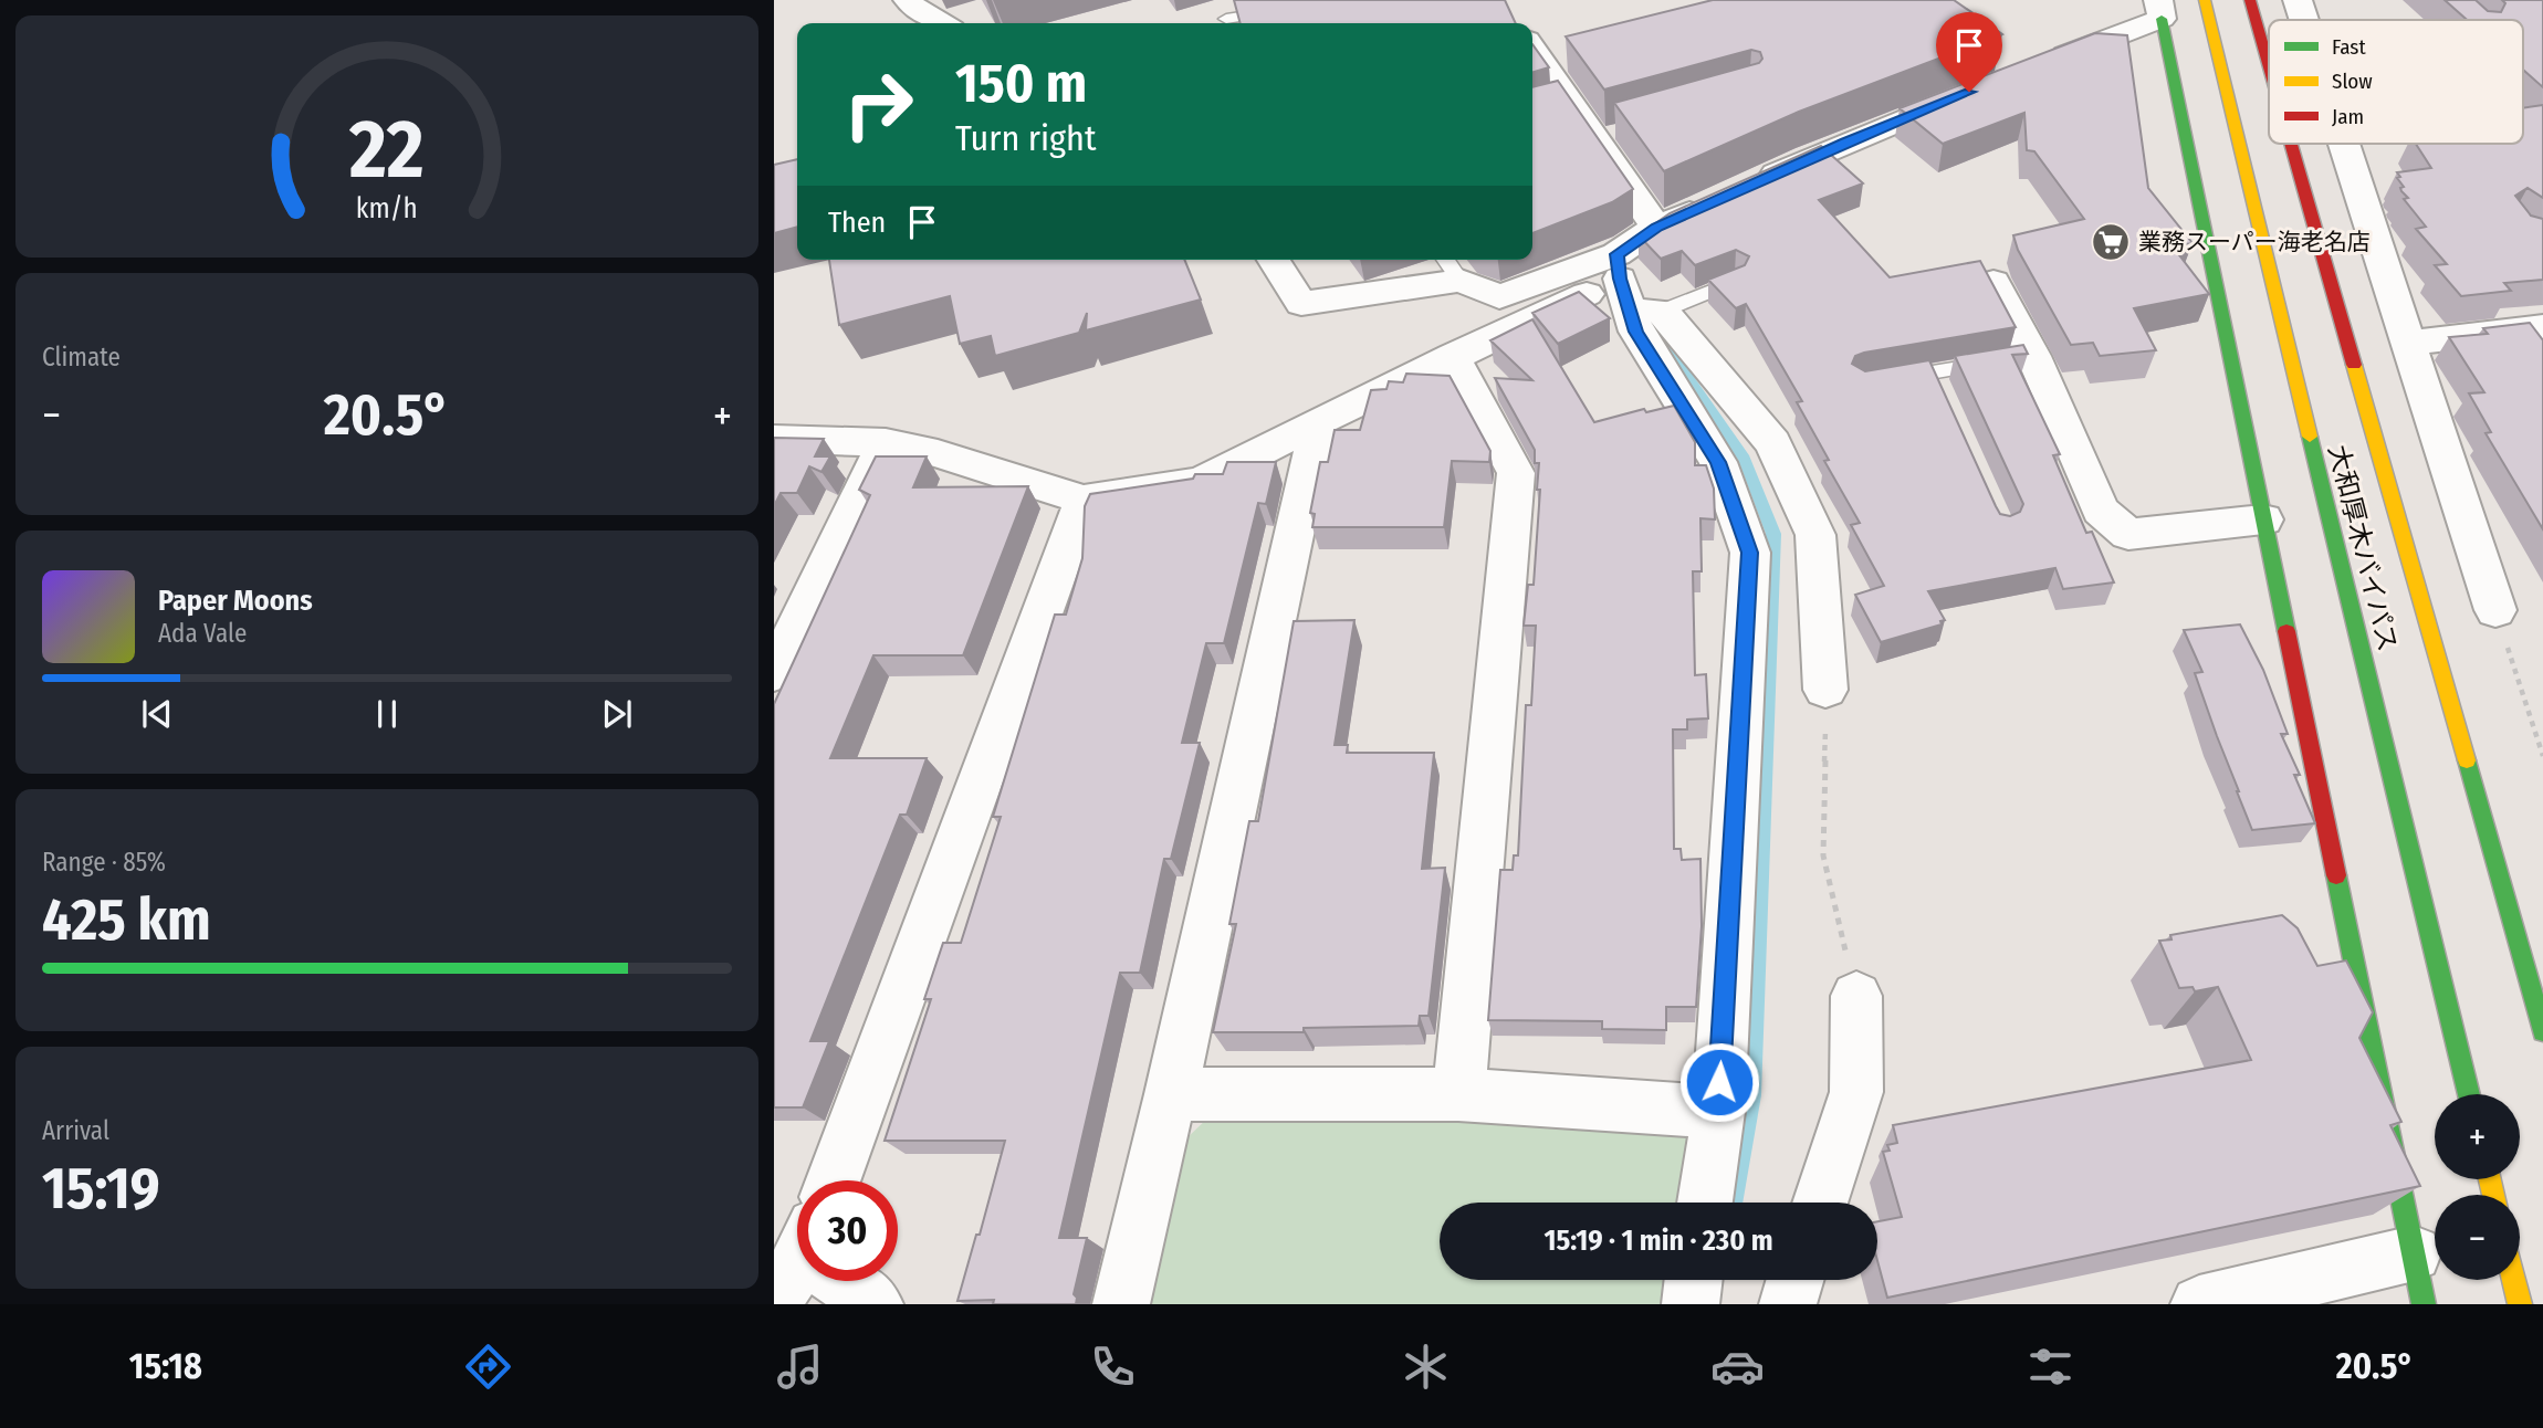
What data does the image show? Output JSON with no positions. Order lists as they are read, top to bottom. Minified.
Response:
{"streets":{"main road":["大和厚木バイパス"]},"places":{"supermarket":["業務スーパー海老名店"]},"legend":["Fast","Slow","Jam"],"page":{"turn":["150 m","Turn right"],"then":"Then","tile":["Climate",["Range · 85%","425 km"],["Arrival","15:19"]],"heat":["−","20.5°","+"],"song":["Paper Moons","Ada Vale"],"map_buttons":["+","−"],"limit":"30","trip":"15:19 · 1 min · 230 m","tabs":["15:18","20.5°"],"gauge":["22","km/h"]}}
